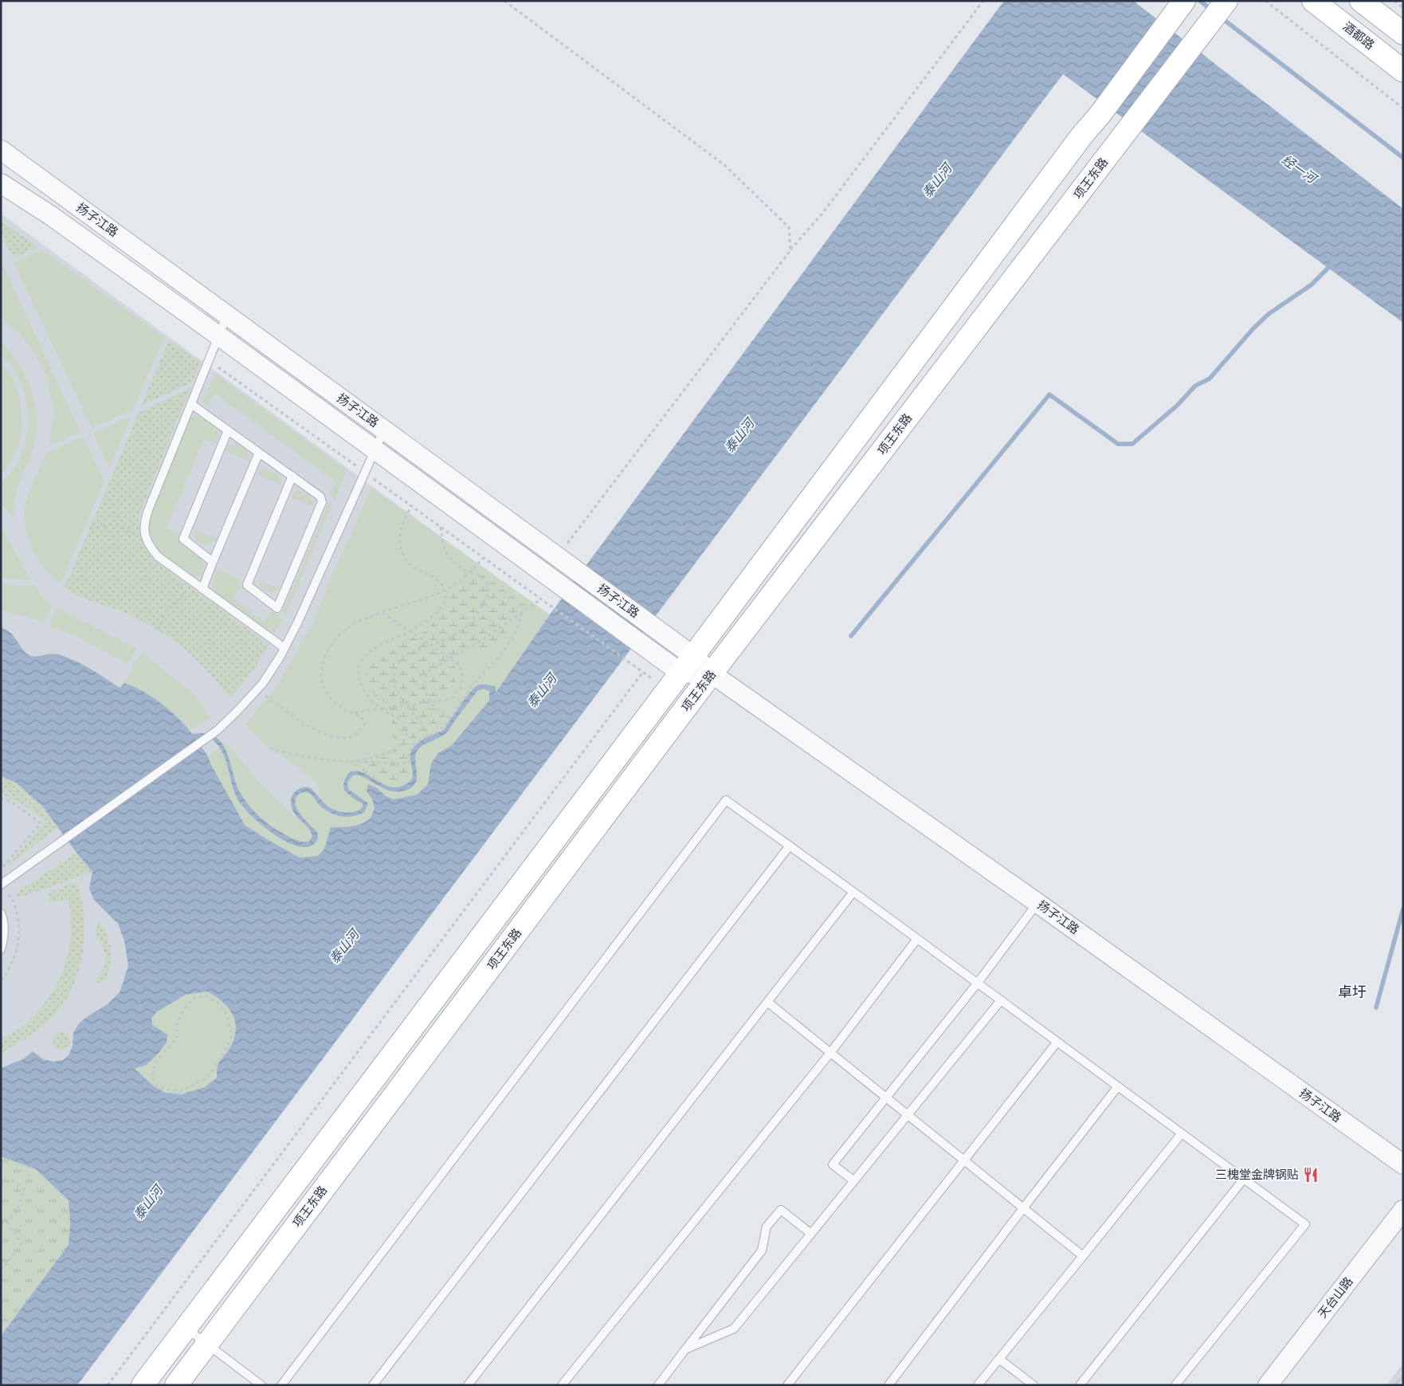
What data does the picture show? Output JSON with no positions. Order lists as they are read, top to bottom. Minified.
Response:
{"streets":{"main road":["酒都路","项王东路"],"street":["扬子江路","天台山路"]},"crossings":[["项王东路","扬子江路"]],"districts":["卓圩"],"water":["经一河","泰山河"],"places":{"restaurant":["三槐堂金牌锅贴"]}}
